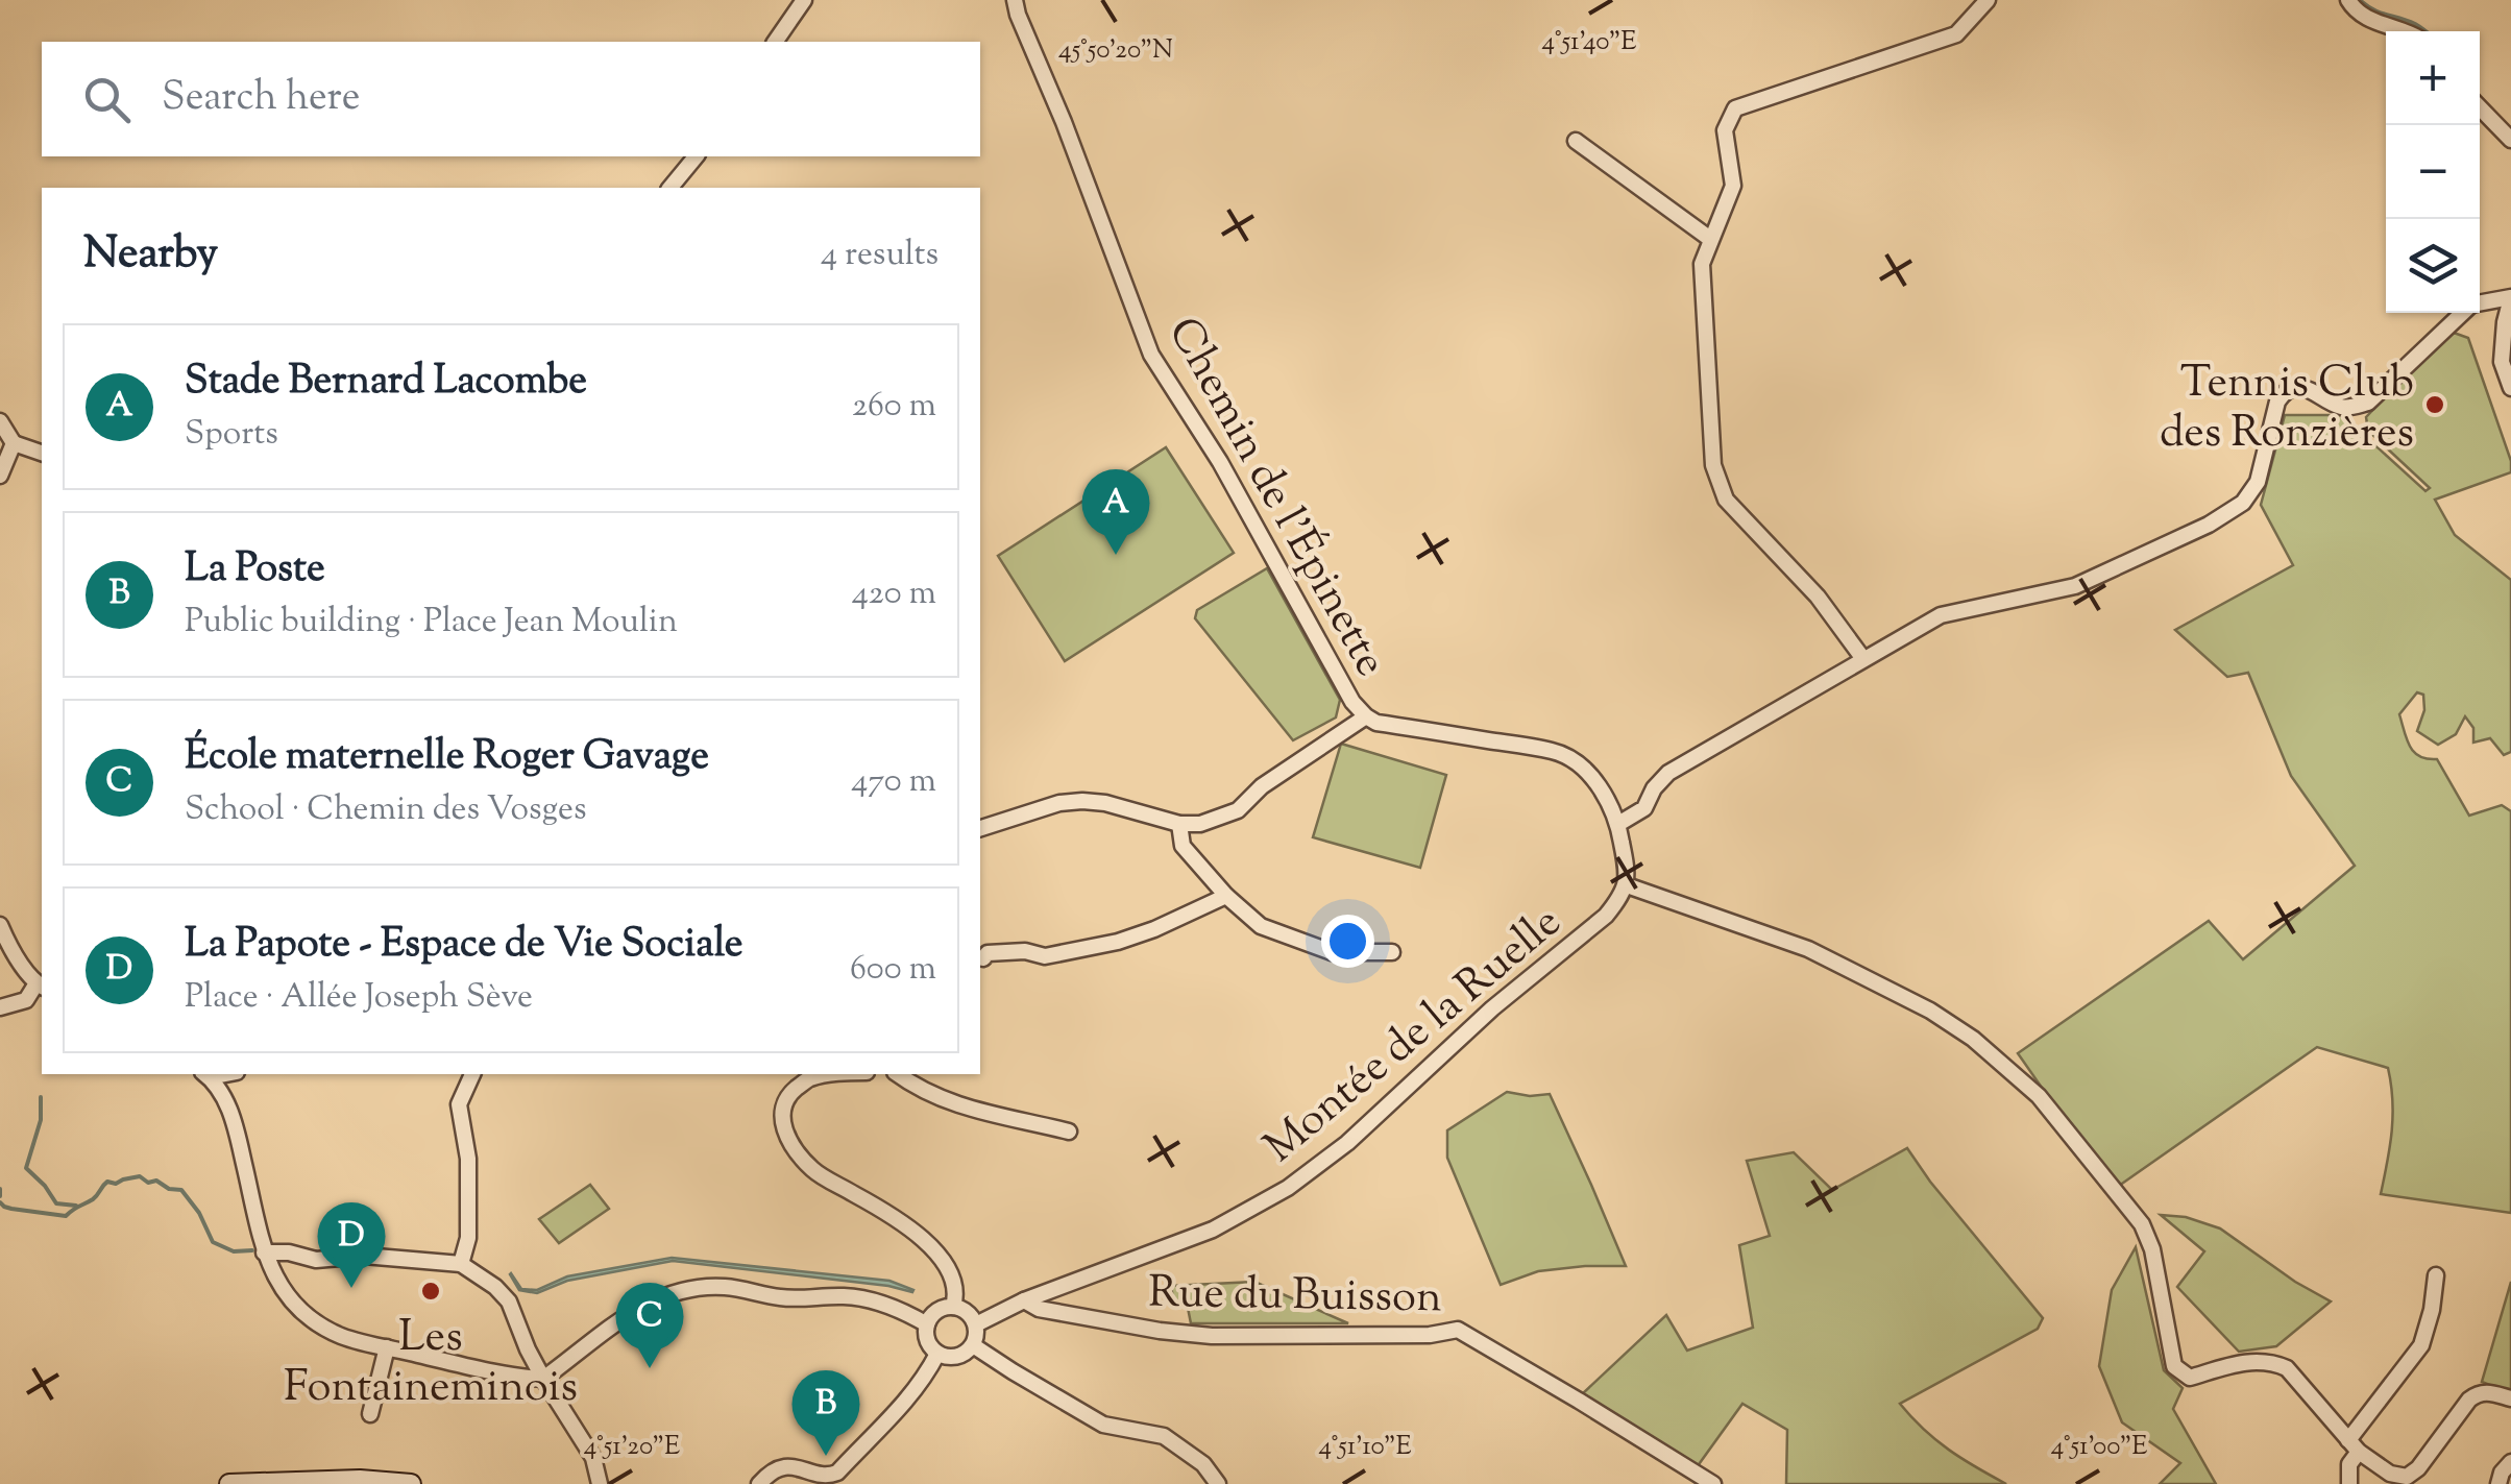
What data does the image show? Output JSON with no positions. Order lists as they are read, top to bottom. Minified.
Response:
{"streets":{"street":["Chemin de l'Épinette","Montée de la Ruelle","Rue du Buisson"]},"crossings":[["Chemin de l'Épinette","Montée de la Ruelle"],["Montée de la Ruelle","Rue du Buisson"]],"places":["Tennis Club des Ronzières","Les Fontaineminois"],"page":{"map_buttons":["+","−"],"search":"Search here","heading":["Nearby","4 results"],"list":[{"mark":"A","name":"Stade Bernard Lacombe","note":"Sports","value":"260 m"},{"mark":"B","name":"La Poste","note":"Public building · Place Jean Moulin","value":"420 m"},{"mark":"C","name":"École maternelle Roger Gavage","note":"School · Chemin des Vosges","value":"470 m"},{"mark":"D","name":"La Papote - Espace de Vie Sociale","note":"Place · Allée Joseph Sève","value":"600 m"}],"pins":["A","D","C","B"]},"coordinates":["4°51'40\"E","45°50'20\"N","4°51'20\"E","4°51'10\"E","4°51'00\"E"]}
